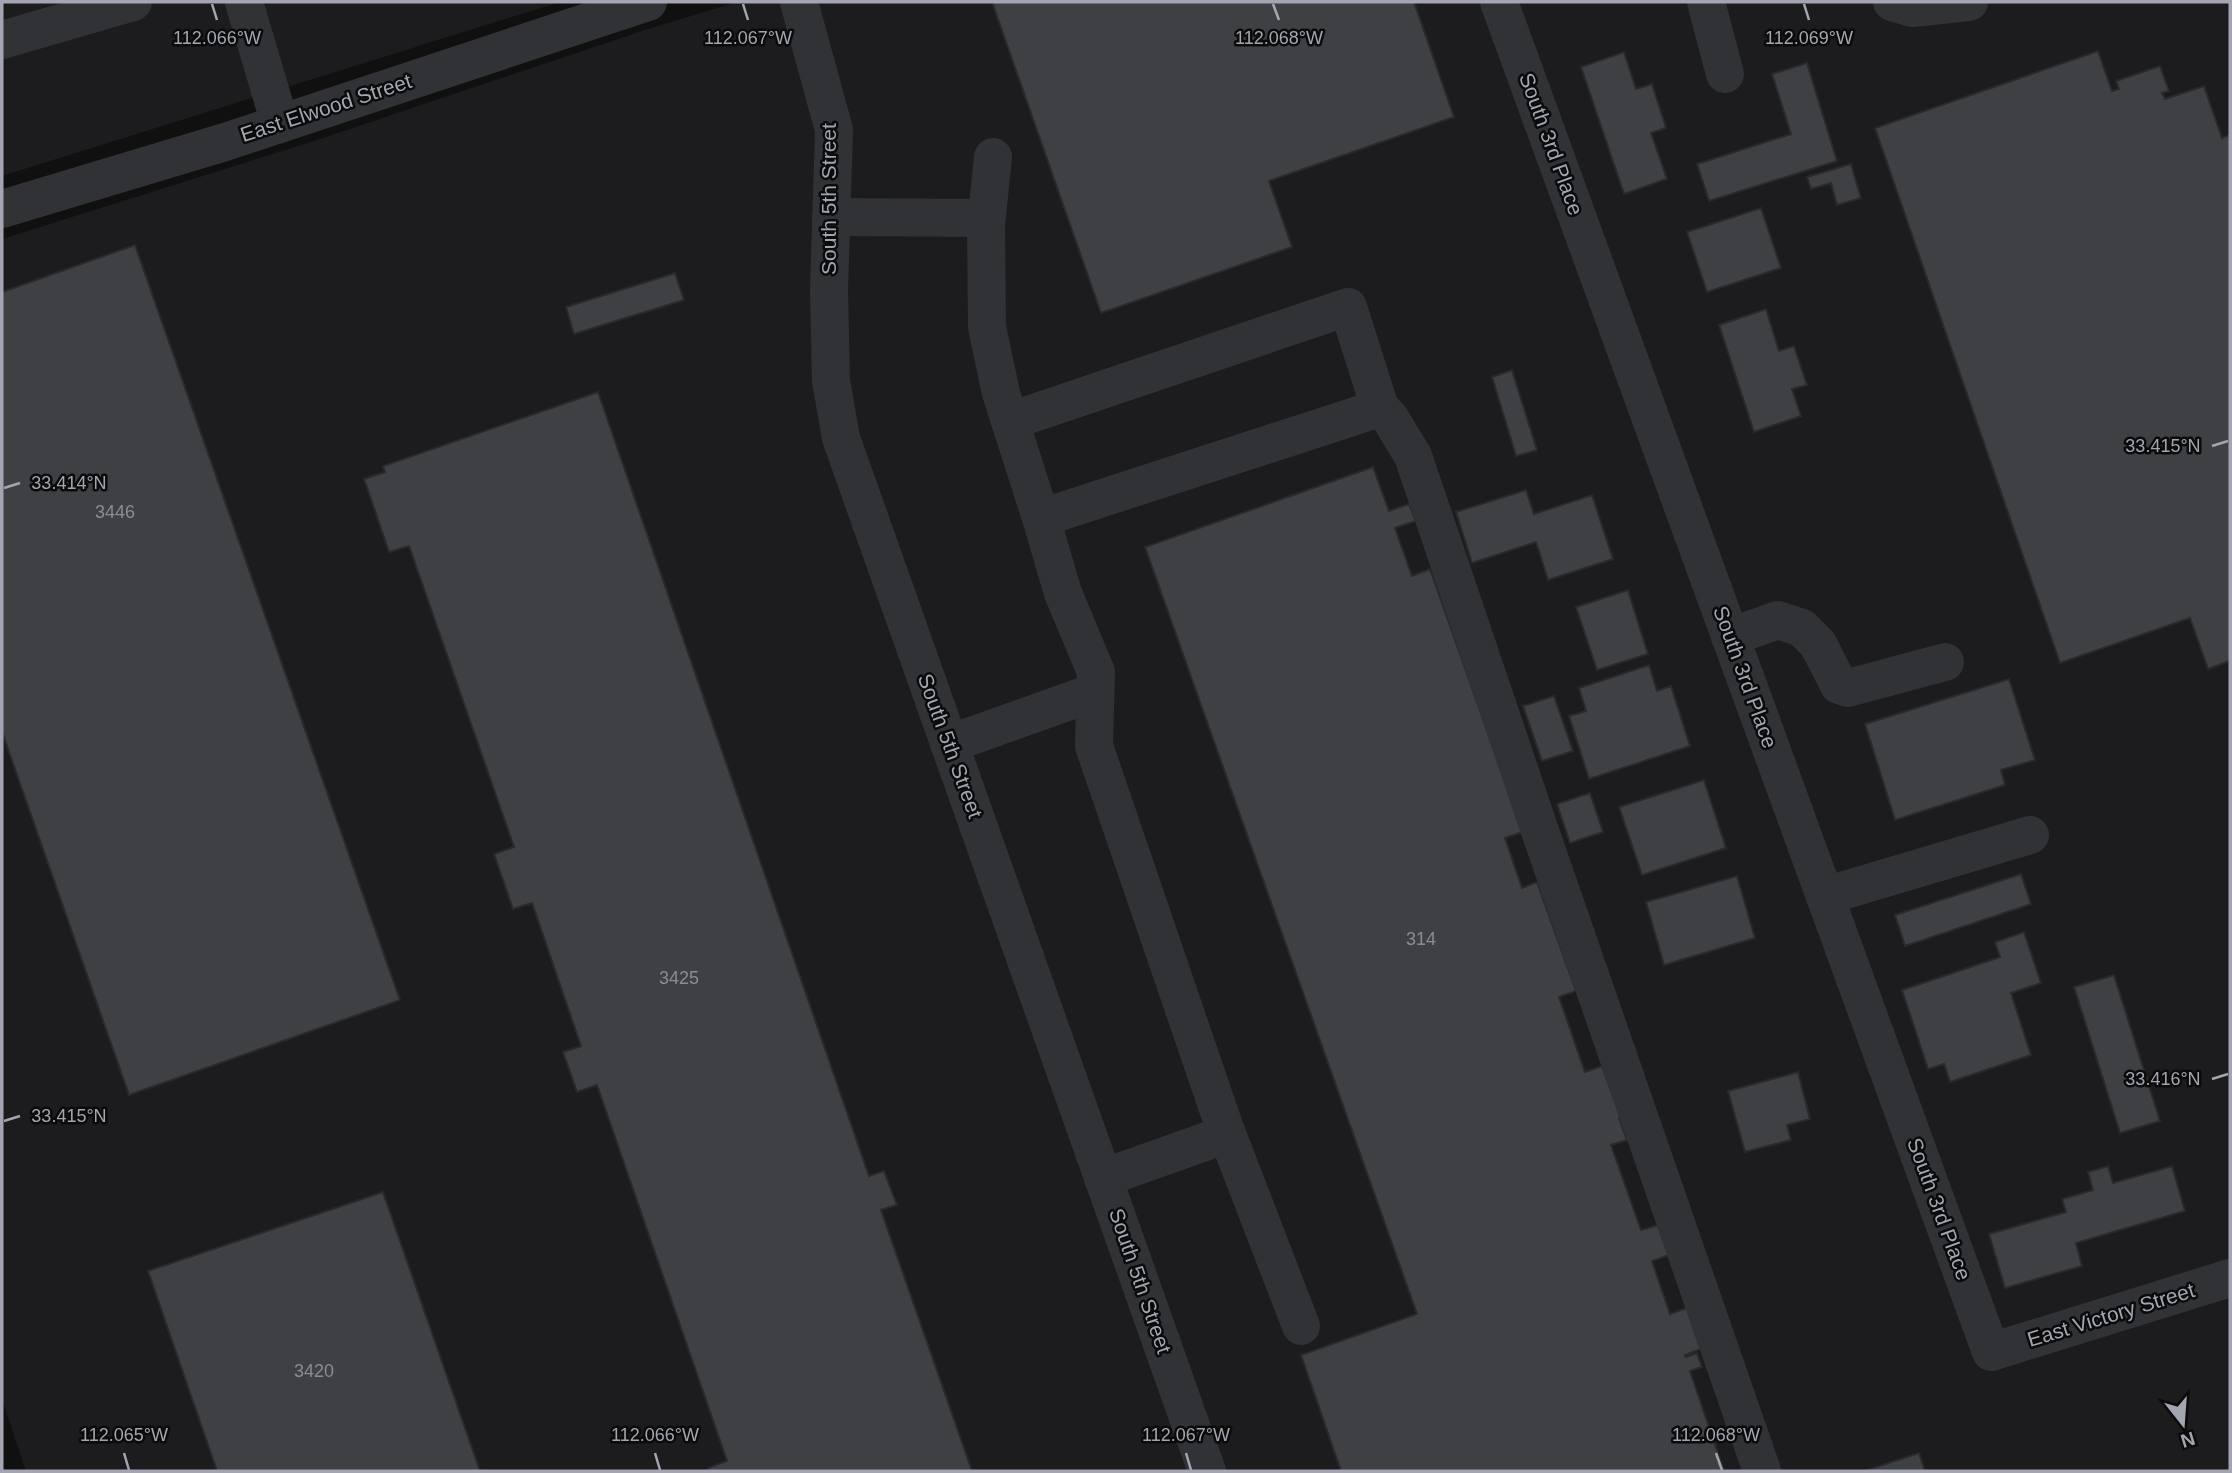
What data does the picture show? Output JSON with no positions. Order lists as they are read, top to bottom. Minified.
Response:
{"streets":{"street":["East Elwood Street","South 3rd Place","South 5th Street","East Victory Street"]},"crossings":[["South 3rd Place","East Victory Street"]],"house_numbers":["3446","314","3425","3420"],"north":"bottom","coordinates":["112.066°W","112.067°W","112.068°W","112.069°W","33.415°N","33.414°N","33.416°N","112.065°W"]}
